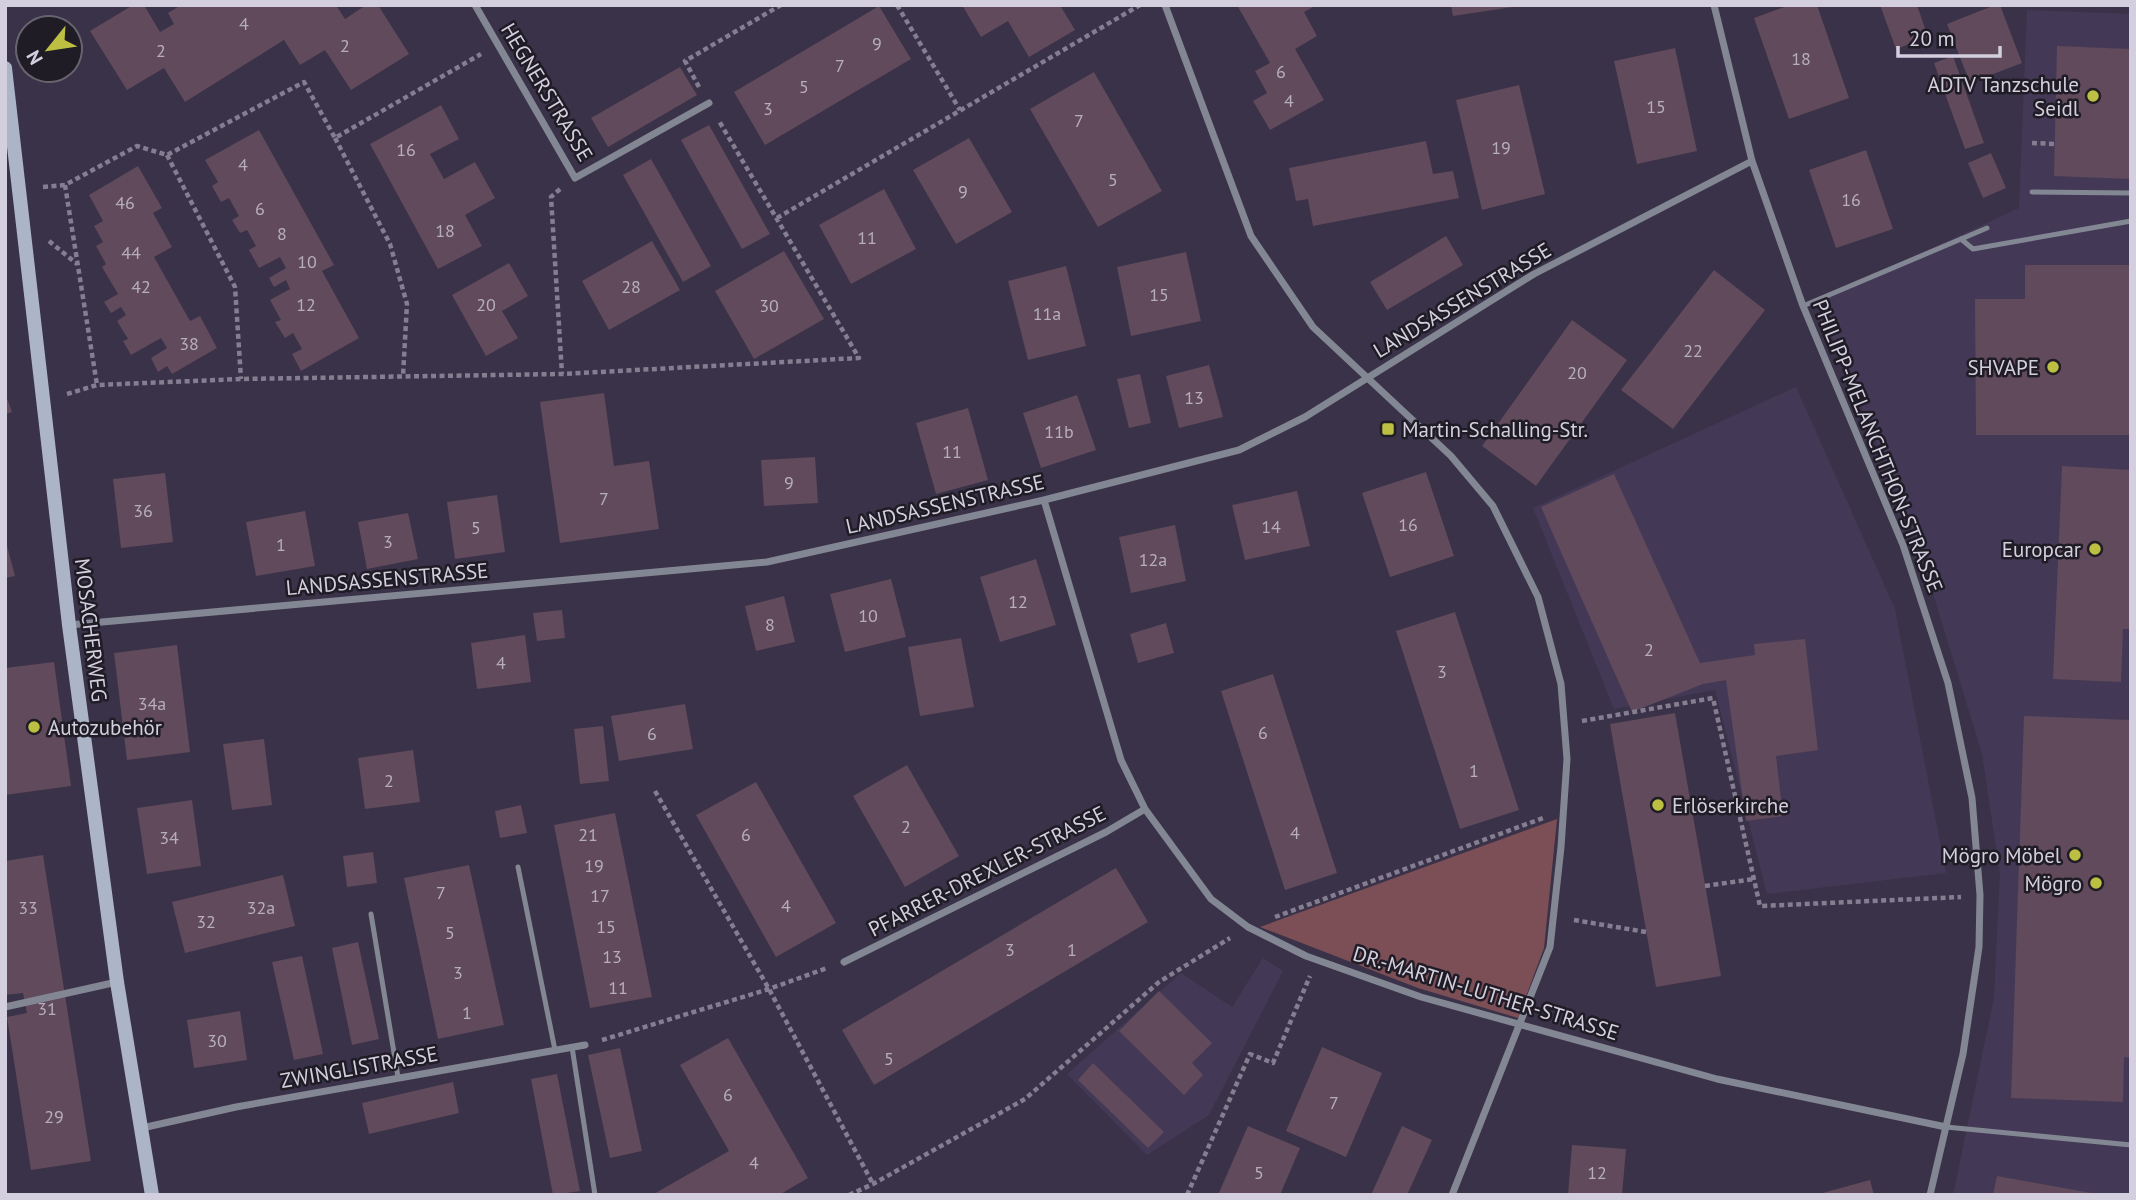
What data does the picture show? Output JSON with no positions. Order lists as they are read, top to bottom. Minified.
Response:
{"streets":{"street":["HEGNERSTRASSE","LANDSASSENSTRASSE","PHILIPP-MELANCHTHON-STRASSE","MOSACHERWEG","PFARRER-DREXLER-STRASSE","DR.-MARTIN-LUTHER-STRASSE","ZWINGLISTRASSE"]},"crossings":[["LANDSASSENSTRASSE","PHILIPP-MELANCHTHON-STRASSE"],["LANDSASSENSTRASSE","MOSACHERWEG"],["LANDSASSENSTRASSE","DR.-MARTIN-LUTHER-STRASSE"],["PHILIPP-MELANCHTHON-STRASSE","DR.-MARTIN-LUTHER-STRASSE"],["MOSACHERWEG","ZWINGLISTRASSE"],["PFARRER-DREXLER-STRASSE","DR.-MARTIN-LUTHER-STRASSE"]],"places":{"other":["ADTV Tanzschule Seidl","SHVAPE","Europcar","Autozubehör","Erlöserkirche","Mögro Möbel","Mögro"],"transit":["Martin-Schalling-Str."]},"house_numbers":["4","9","2","2","18","7","6","5","4","15","3","7","19","16","4","5","9","16","46","6","18","8","11","44","10","42","28","15","12","20","30","11a","38","22","20","13","11b","11","9","7","36","16","14","5","3","1","12a","12","10","8","2","4","3","34a","6","6","1","2","2","4","21","6","34","19","7","17","4","33","32a","32","15","5","3","1","13","3","11","31","1","30","5","6","7","29","4","5","12"],"scale_bar":"20 m","north":"bottom left"}
